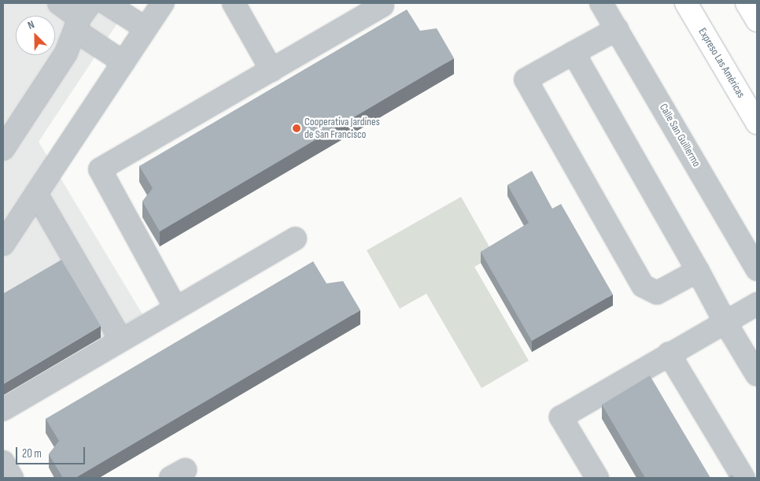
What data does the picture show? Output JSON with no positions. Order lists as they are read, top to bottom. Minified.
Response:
{"streets":{"highway":["Expreso Las Américas"],"street":["Calle San Guillermo"]},"places":["Cooperativa Jardines de San Francisco"],"scale_bar":"20 m","north":"top left"}
